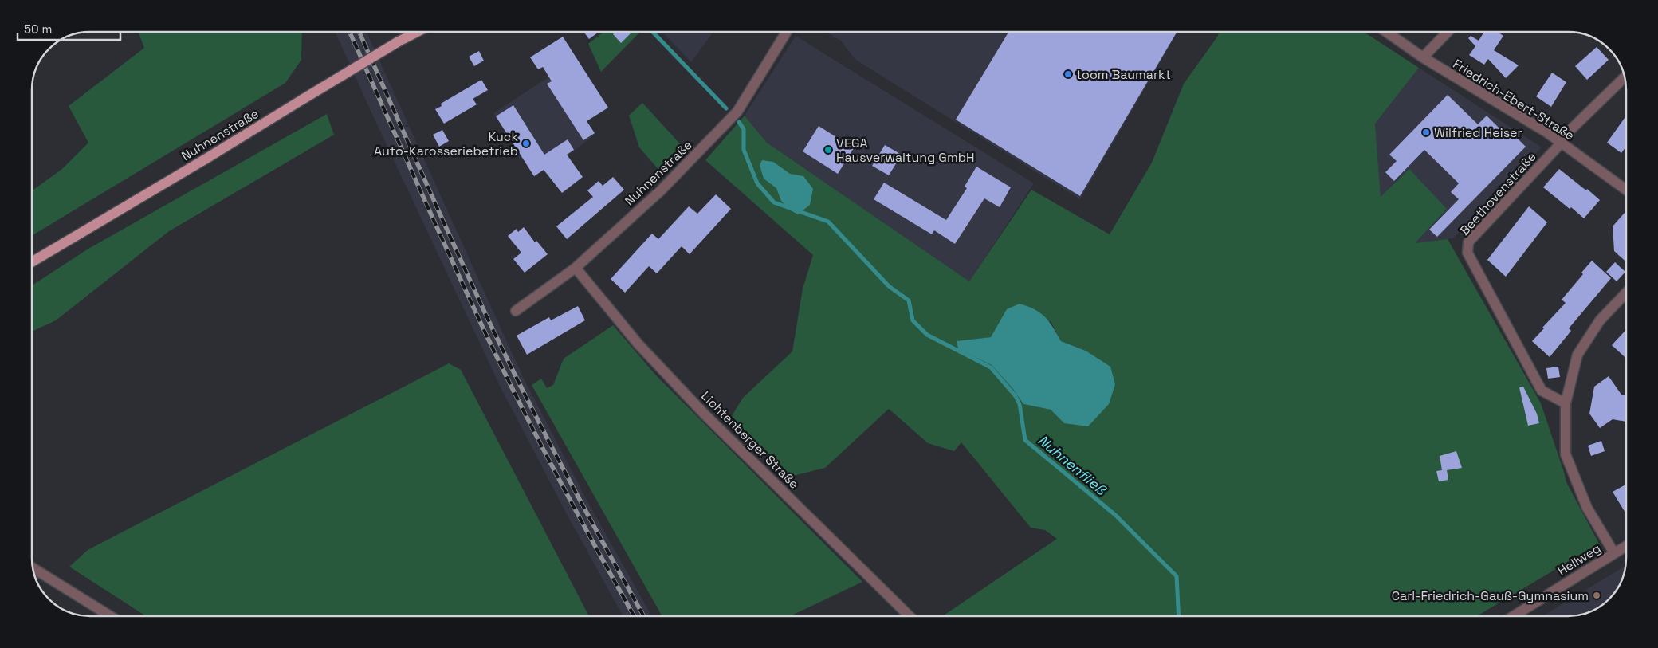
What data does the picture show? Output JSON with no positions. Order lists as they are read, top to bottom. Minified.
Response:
{"streets":{"main road":["Nuhnenstraße"],"street":["Friedrich-Ebert-Straße","Beethovenstraße","Lichtenberger Straße","Hellweg"]},"crossings":[["Friedrich-Ebert-Straße","Beethovenstraße"],["Nuhnenstraße","Lichtenberger Straße"]],"water":["Nuhnenfließ"],"places":["toom Baumarkt","Wilfried Heiser","Kuck Auto-Karosseriebetrieb","VEGA Hausverwaltung GmbH","Carl-Friedrich-Gauß-Gymnasium"],"scale_bar":"50 m"}
